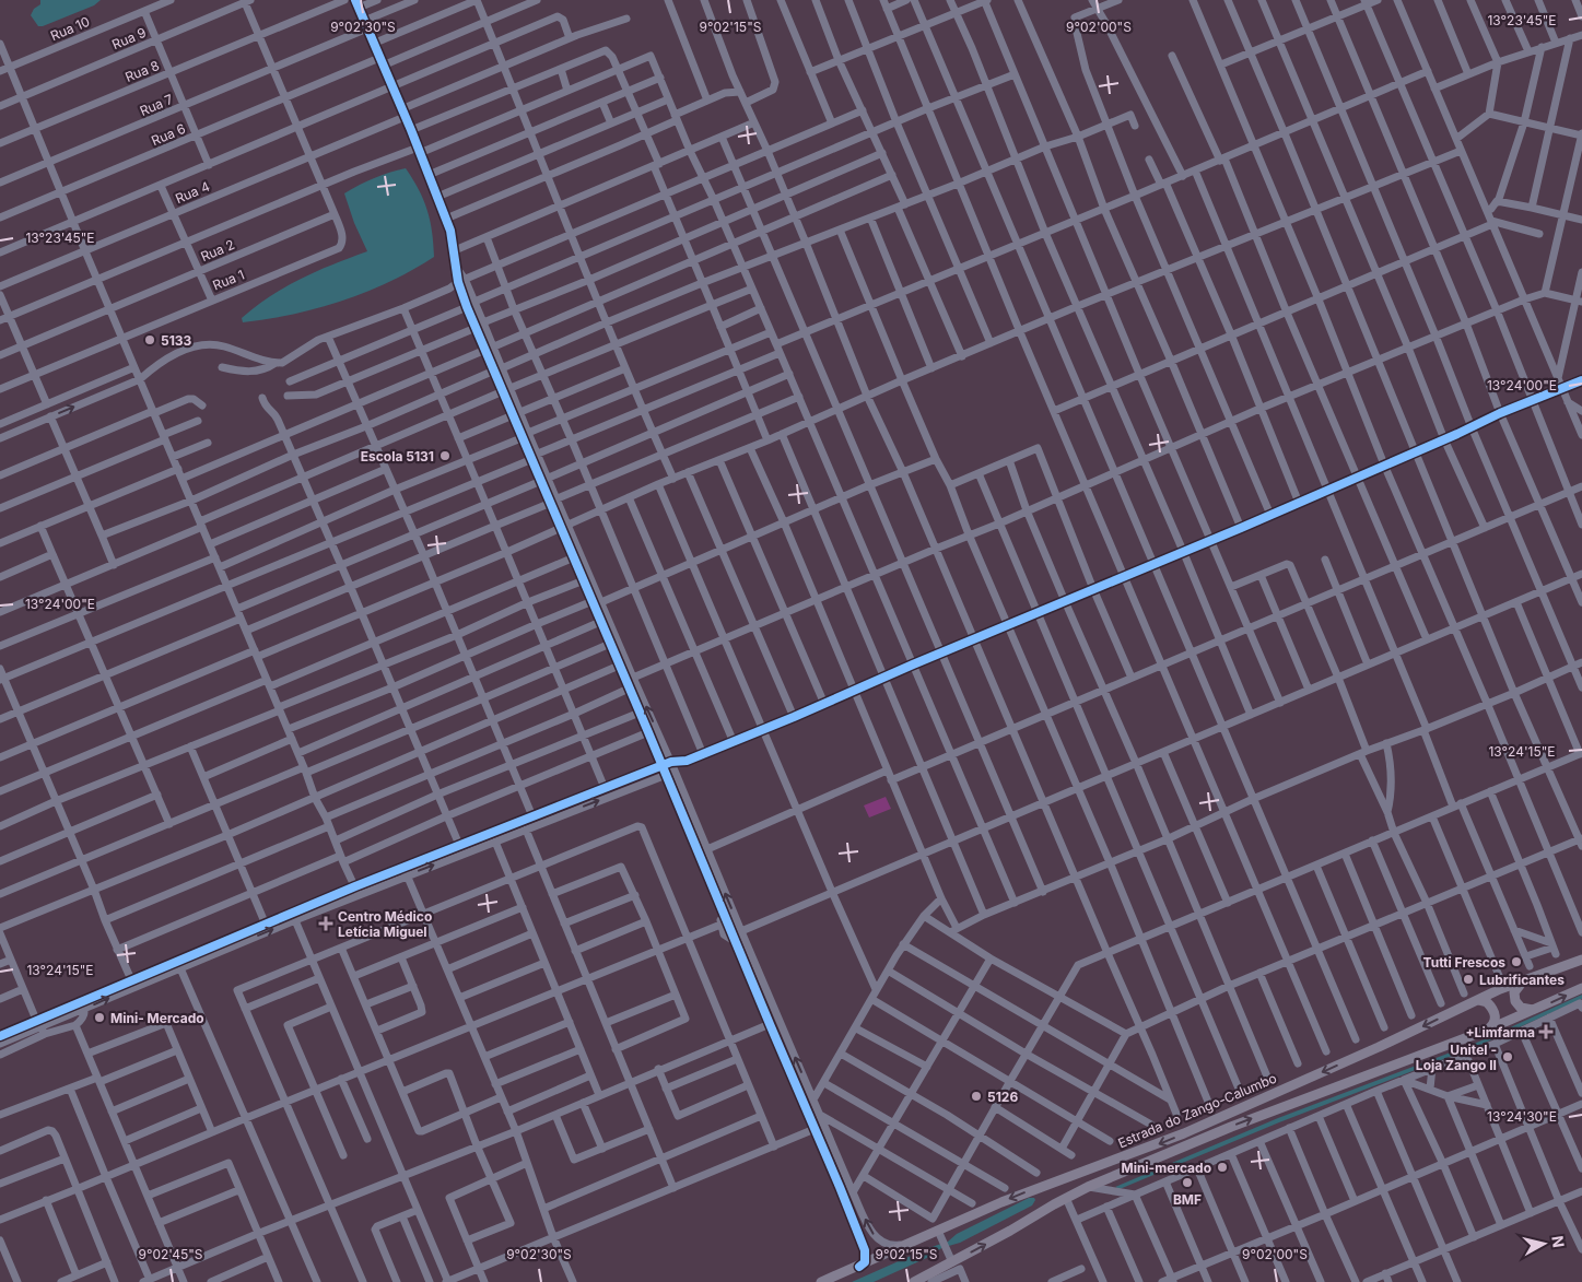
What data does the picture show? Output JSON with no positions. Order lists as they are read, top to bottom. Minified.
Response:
{"streets":{"main road":["Estrada do Zango-Calumbo"],"street":["Rua 10","Rua 9","Rua 8","Rua 7","Rua 6","Rua 4","Rua 2","Rua 1"]},"crossings":[["Rua 2","Rua 1"]],"places":{"other":["5133","Escola 5131","Tutti Frescos","Lubrificantes","Mini- Mercado","Unitel - Loja Zango II","5126","Mini-mercado","BMF"],"health":["Centro Médico Letícia Miguel","+Limfarma"]},"north":"right","coordinates":["13°23'45\"E","9°02'30\"S","9°02'15\"S","9°02'00\"S","13°24'00\"E","13°24'15\"E","13°24'30\"E","9°02'45\"S"]}
